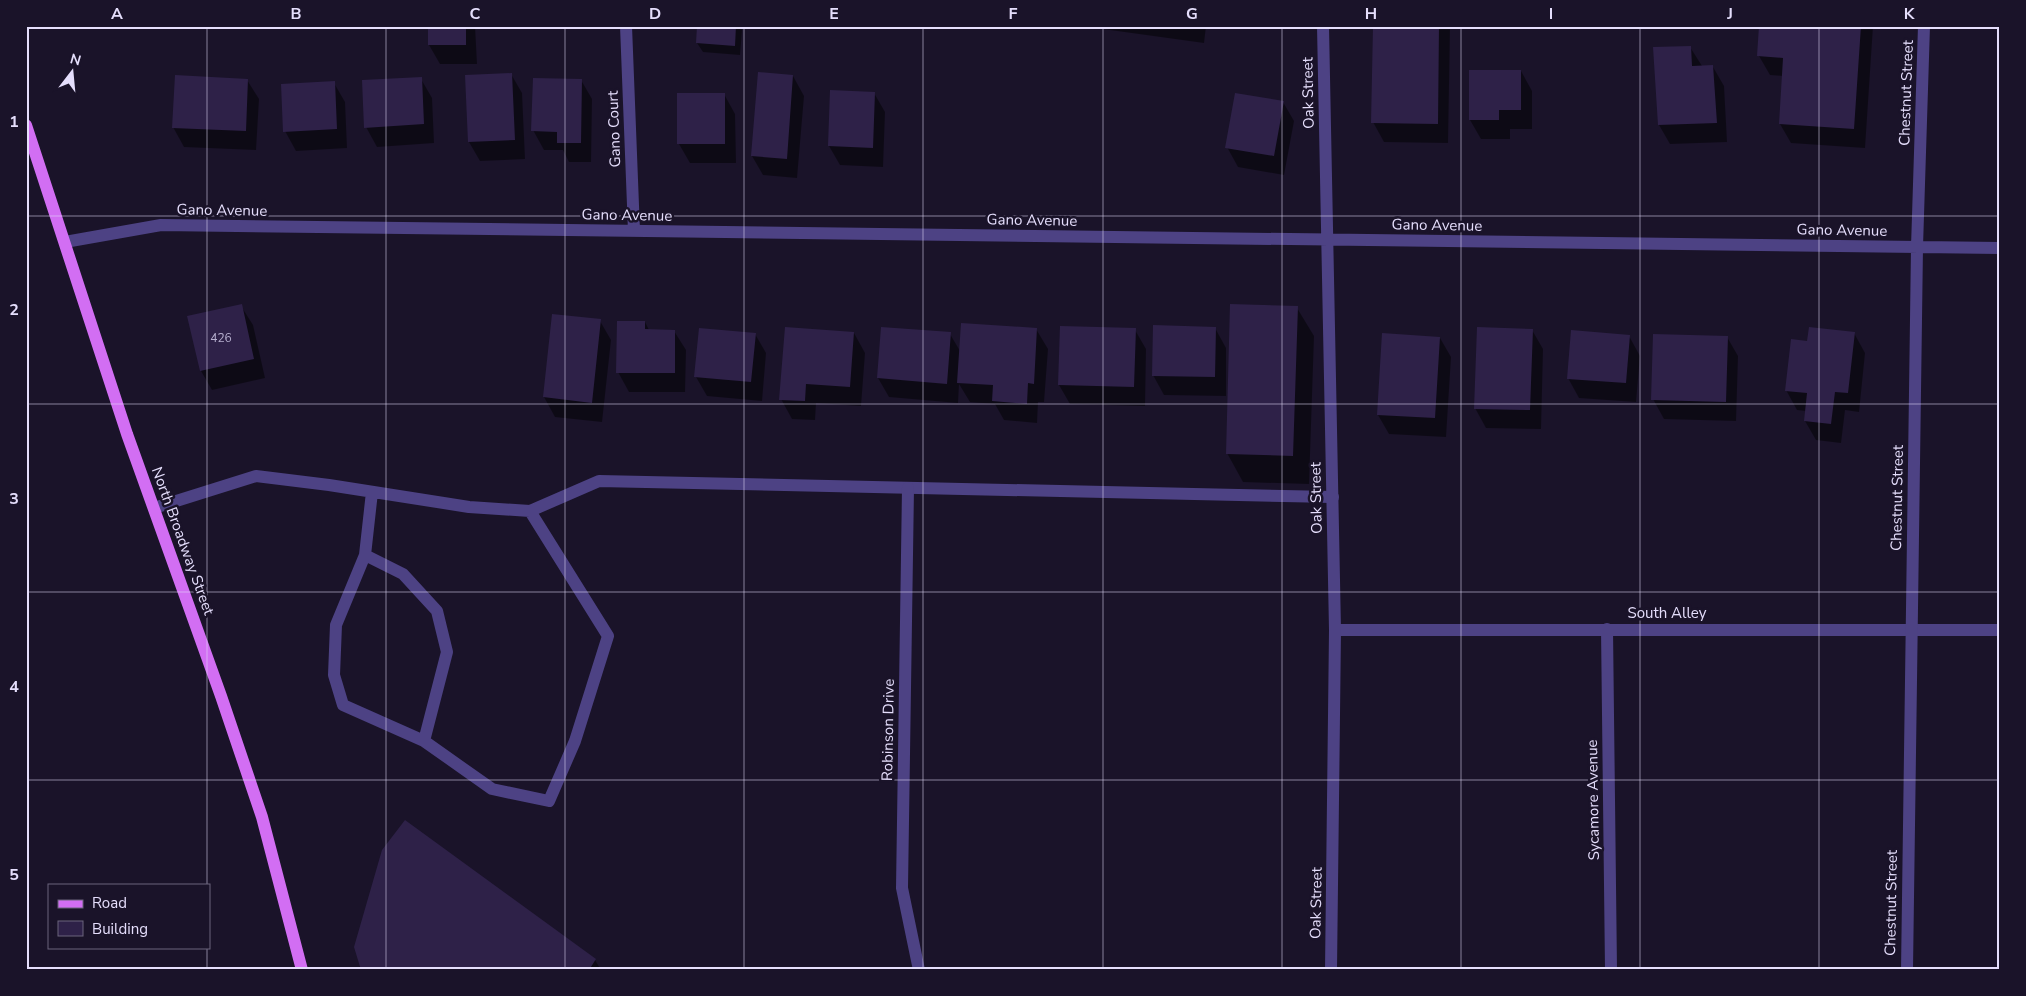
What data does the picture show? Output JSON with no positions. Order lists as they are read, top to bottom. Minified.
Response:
{"streets":{"main road":["North Broadway Street"],"street":["Oak Street","Chestnut Street","Gano Court","Gano Avenue","South Alley","Robinson Drive","Sycamore Avenue"]},"crossings":[["Oak Street","Gano Avenue"],["Oak Street","South Alley"],["Chestnut Street","Gano Avenue"],["Chestnut Street","South Alley"],["Gano Court","Gano Avenue"],["Gano Avenue","North Broadway Street"],["South Alley","Sycamore Avenue"]],"house_numbers":["426"],"legend":["Road","Building"],"north":"top","grid":{"columns":["A","B","C","D","E","F","G","H","I","J","K"],"rows":["1","2","3","4","5"]}}
